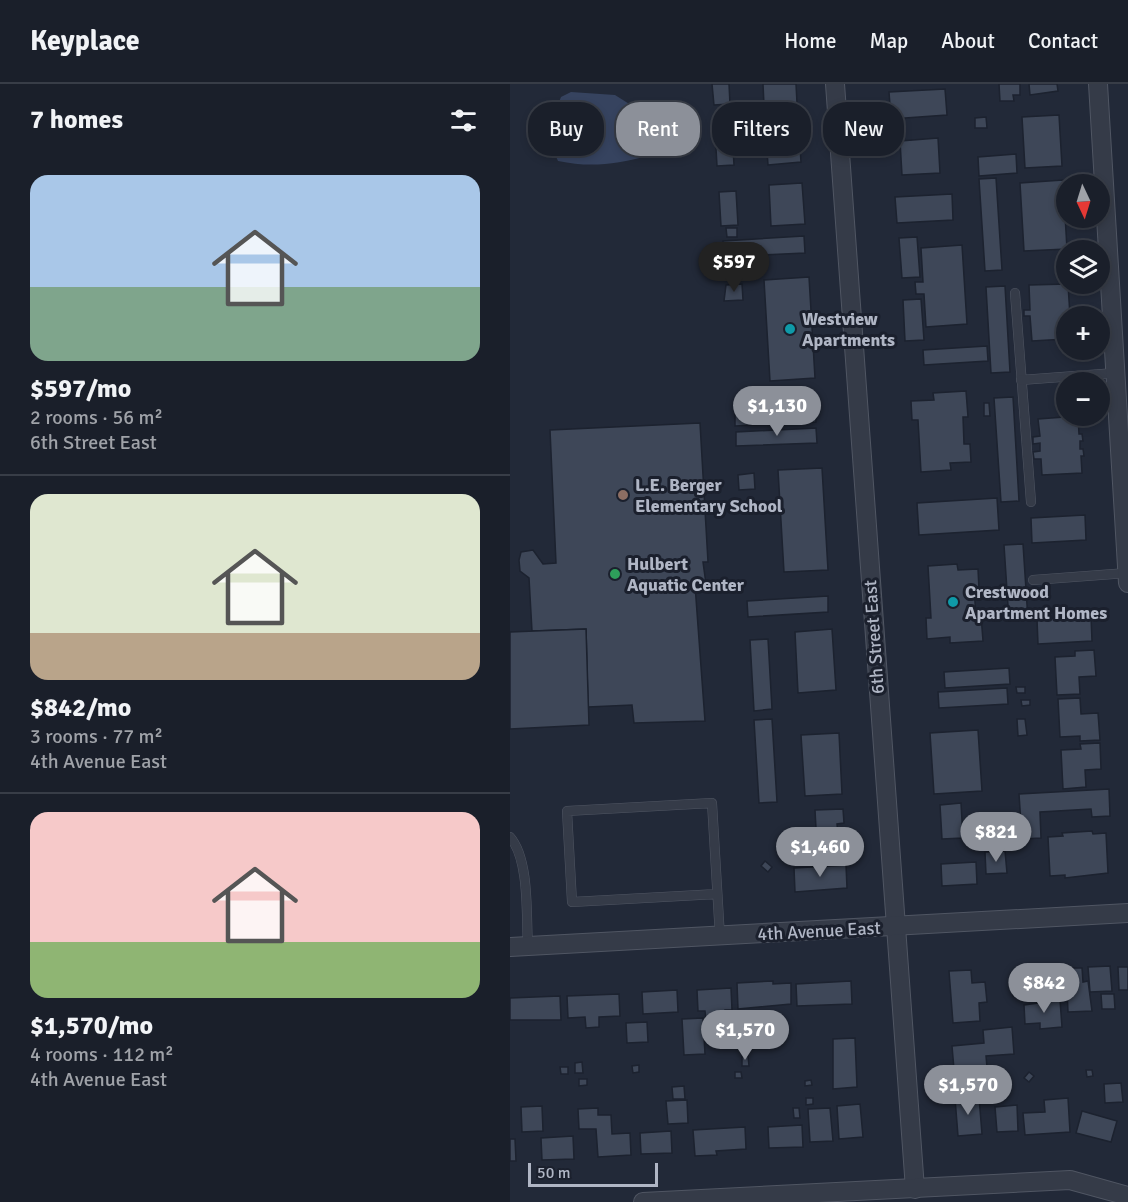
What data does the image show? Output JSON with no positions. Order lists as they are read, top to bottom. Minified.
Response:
{"streets":{"street":["6th Street East","4th Avenue East"]},"crossings":[["6th Street East","4th Avenue East"]],"places":["Westview Apartments","L.E. Berger Elementary School","Hulbert Aquatic Center","Crestwood Apartment Homes"],"scale_bar":"50 m","north":"bottom","page":{"header":"Keyplace","nav":["Home","Map","About","Contact"],"heading":"7 homes","chip":["Buy","Rent","Filters","New"],"list":[{"name":"$597/mo","note":"2 rooms · 56 m² · 6th Street East"},{"name":"$842/mo","note":"3 rooms · 77 m² · 4th Avenue East"},{"name":"$1,570/mo","note":"4 rooms · 112 m² · 4th Avenue East"}],"map_buttons":["+","−"],"price":["$597","$1,130","$821","$1,460","$842","$1,570","$1,570"],"scale":"50 m"}}
